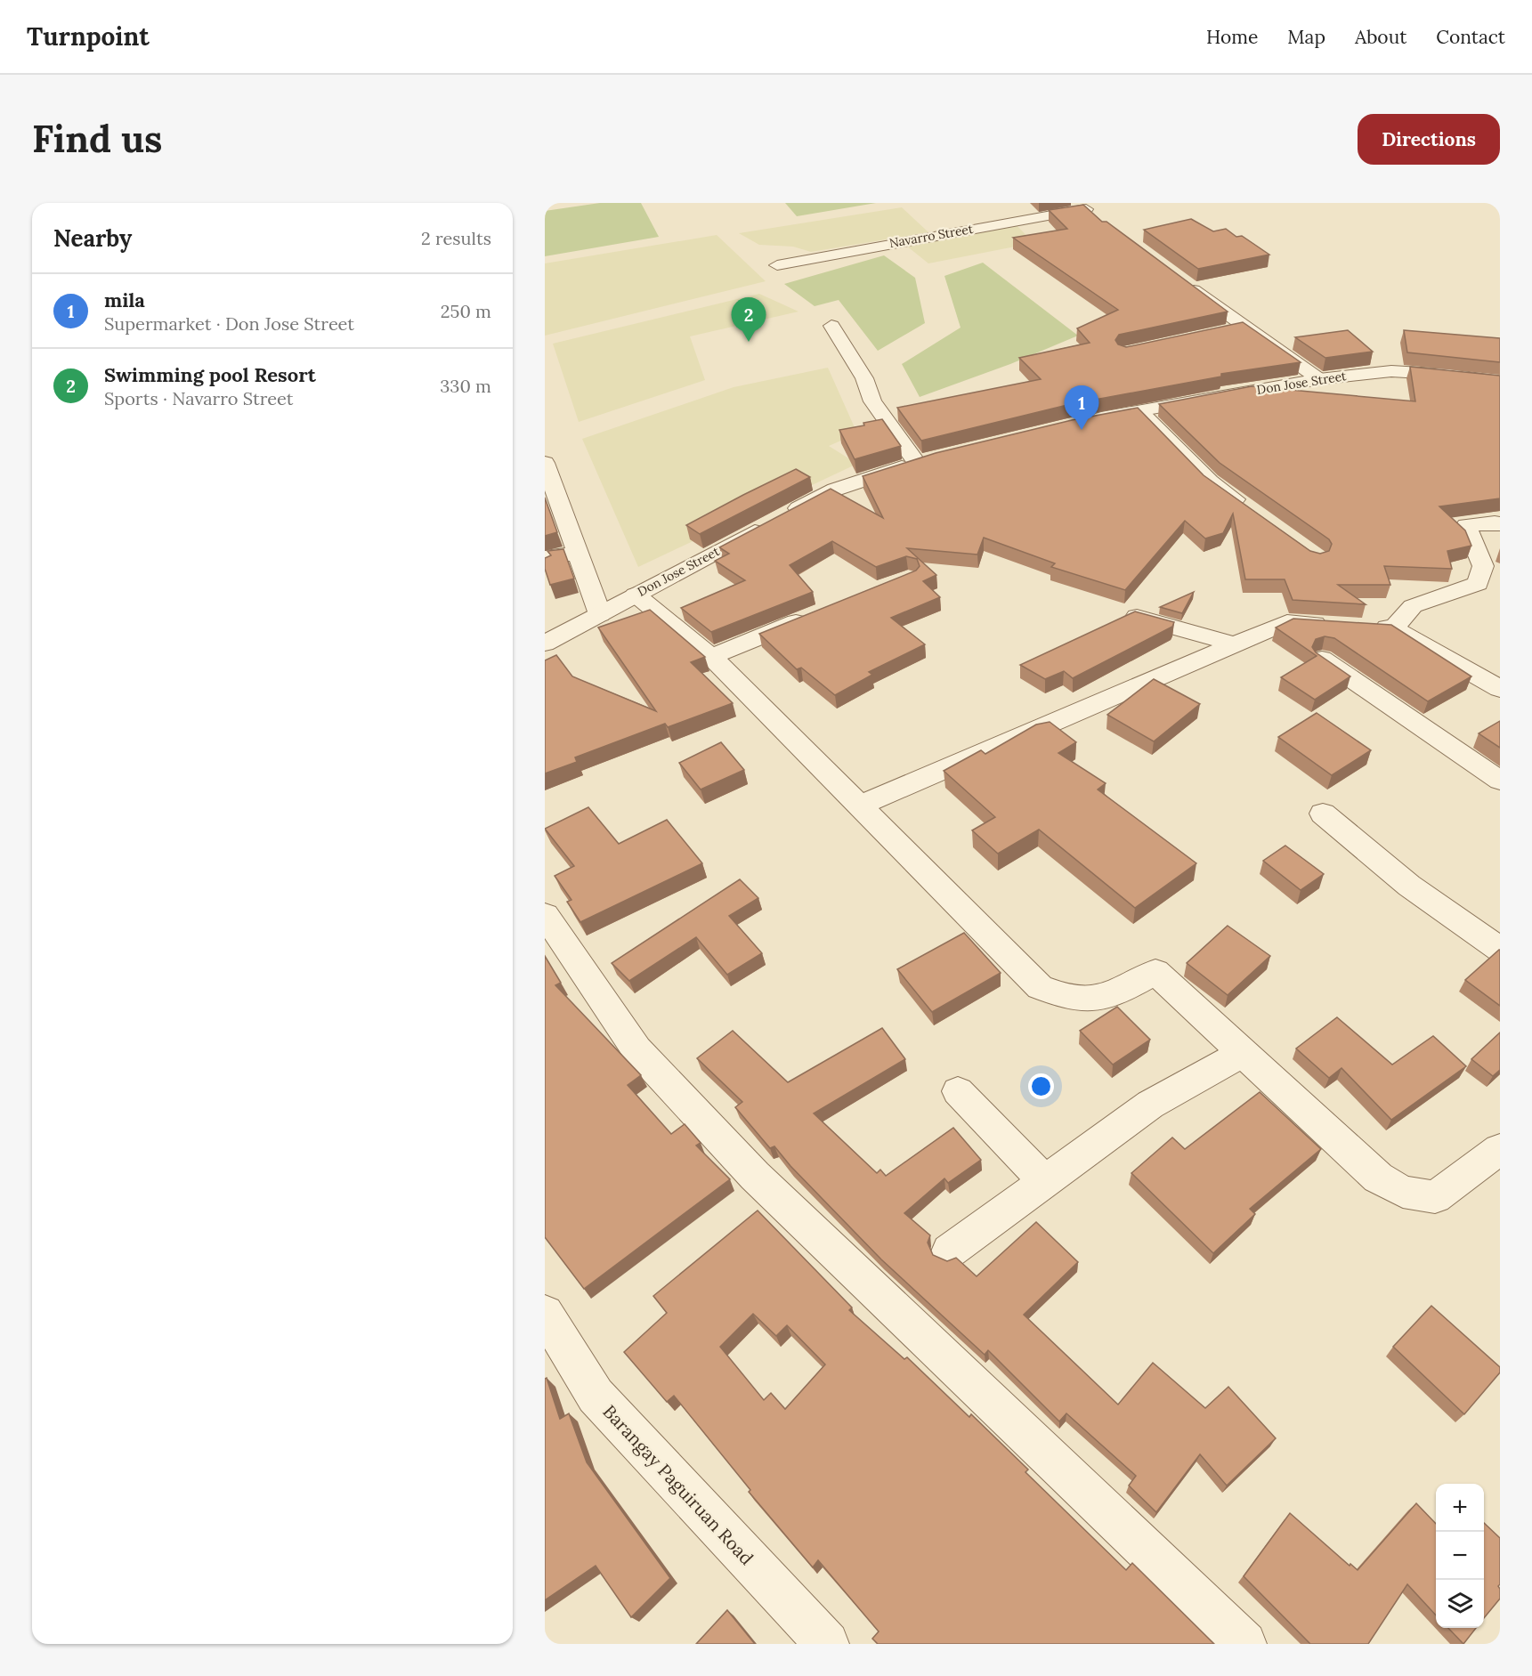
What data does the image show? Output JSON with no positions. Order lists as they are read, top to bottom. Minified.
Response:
{"streets":{"street":["Navarro Street","Don Jose Street","Barangay Paguiruan Road"]},"page":{"header":"Turnpoint","nav":["Home","Map","About","Contact"],"buttons":"Directions","title":"Find us","heading":["Nearby","2 results"],"list":[{"mark":"1","name":"mila","note":"Supermarket · Don Jose Street","value":"250 m"},{"mark":"2","name":"Swimming pool Resort","note":"Sports · Navarro Street","value":"330 m"}],"pins":["2","1"],"map_buttons":["+","−"]}}
